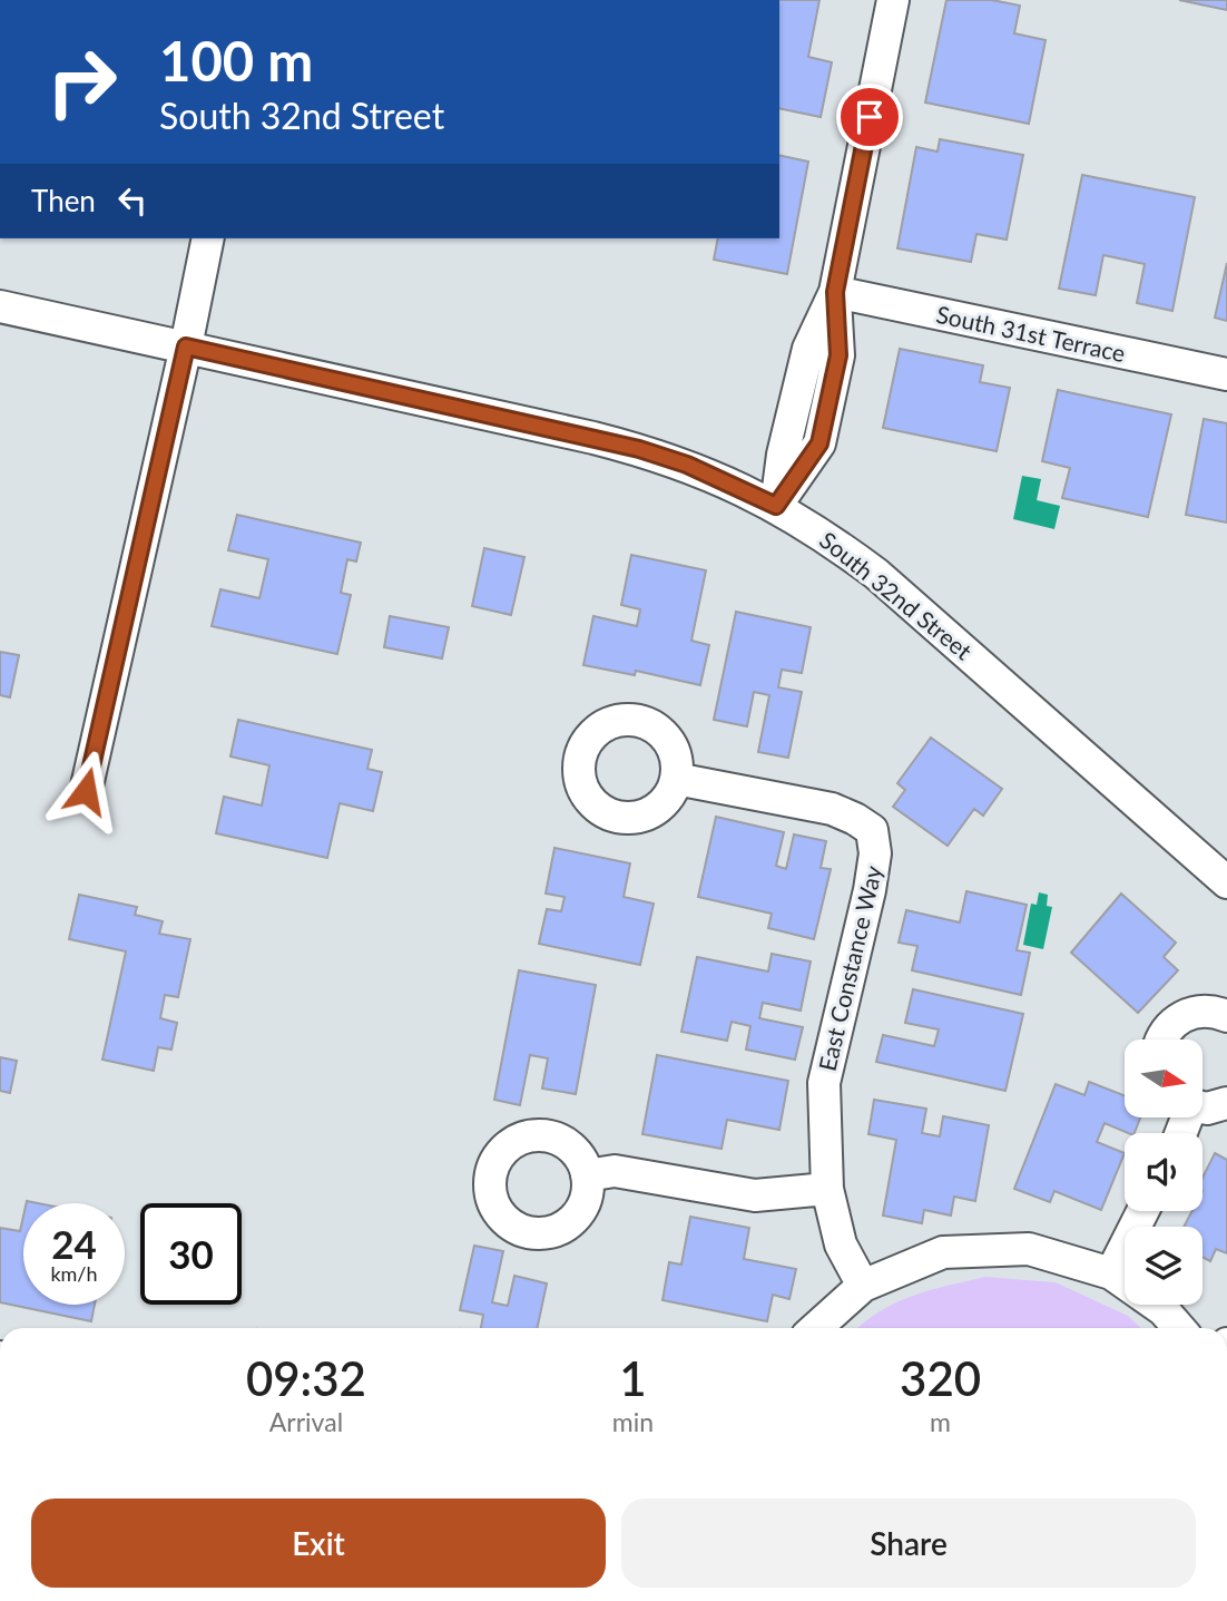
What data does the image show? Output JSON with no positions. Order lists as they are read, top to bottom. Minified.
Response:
{"streets":{"street":["South 31st Terrace","South 32nd Street","East Constance Way"]},"north":"right","page":{"turn":["100 m","South 32nd Street"],"then":"Then","speed":"24 km/h","limit":"30","eta":["09:32","Arrival","1","min","320","m"],"buttons":["Exit","Share"]}}
